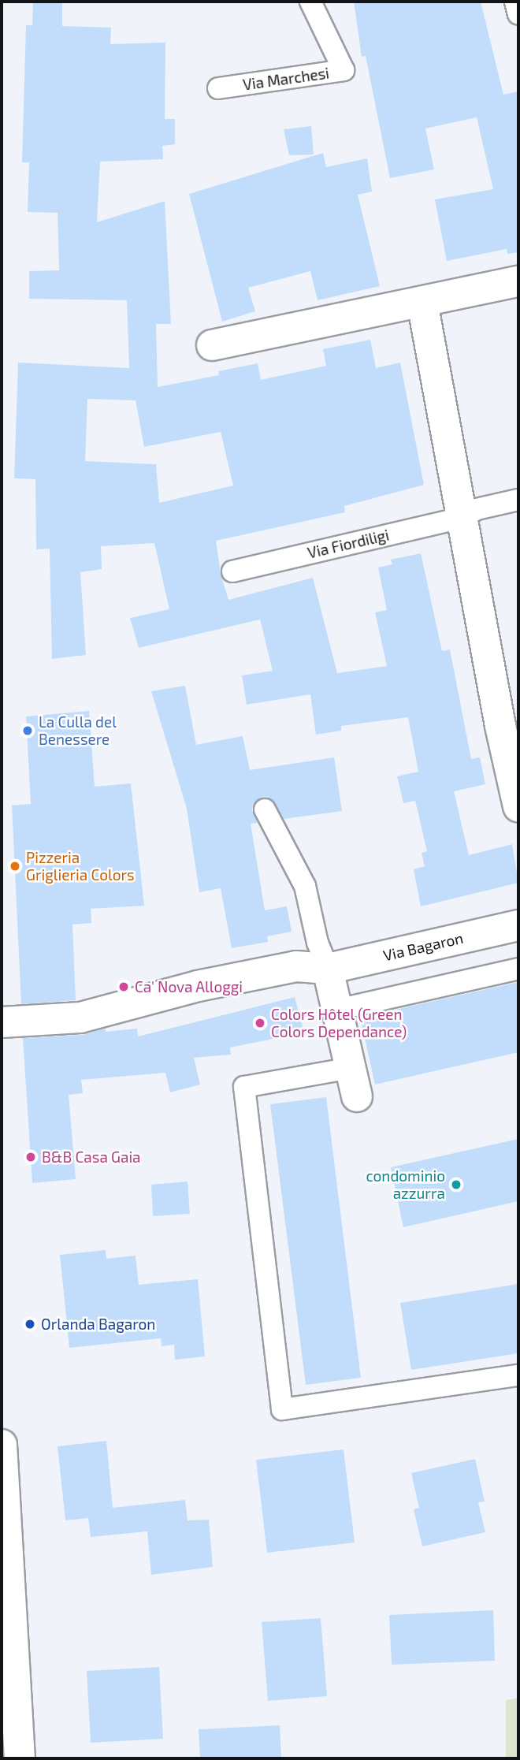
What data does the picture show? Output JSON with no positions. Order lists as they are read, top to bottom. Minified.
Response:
{"streets":{"street":["Via Bagaron"],"lane":["Via Marchesi","Via Fiordiligi"]},"places":["La Culla del Benessere","Pizzeria Griglieria Colors","Ca' Nova Alloggi","Colors Hôtel (Green Colors Dependance)","B&B Casa Gaia","condominio azzurra","Orlanda Bagaron"]}
